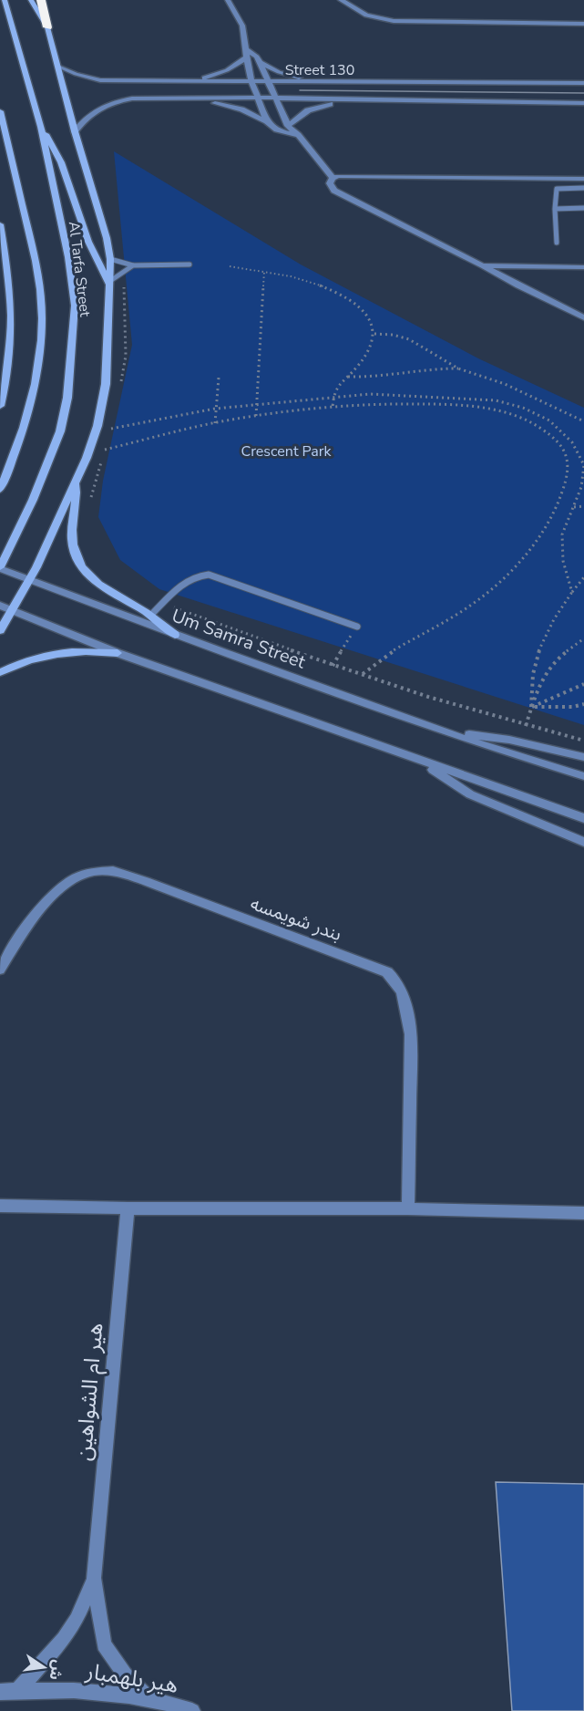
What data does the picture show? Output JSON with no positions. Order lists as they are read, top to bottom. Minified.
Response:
{"streets":{"main road":["Al Tarfa Street"],"street":["Street 130","Um Samra Street","بندر شويمسه","هير ام الشواهين","هير بلهمبار"]},"crossings":[["Al Tarfa Street","Um Samra Street"],["هير ام الشواهين","هير بلهمبار"]],"parks":["Crescent Park"],"north":"right"}
